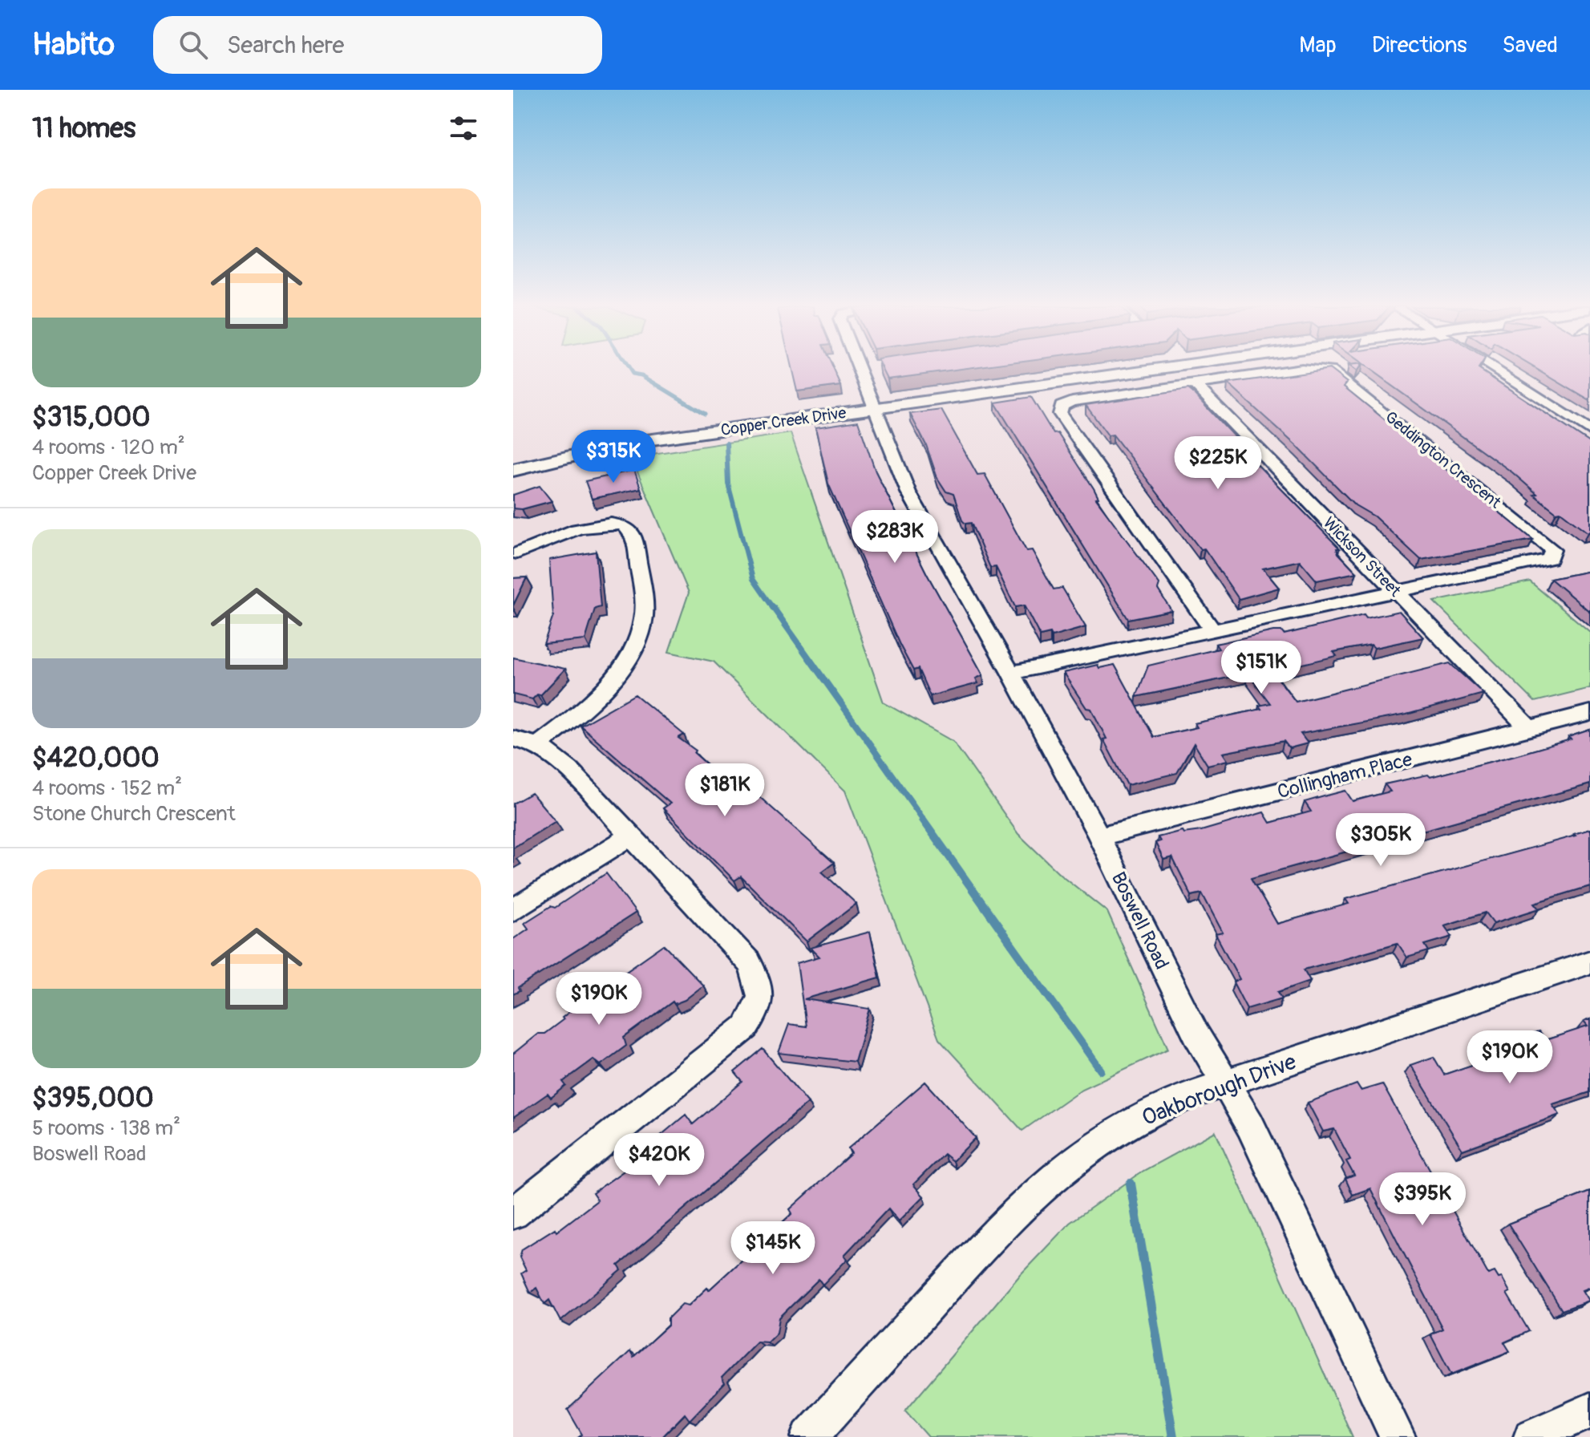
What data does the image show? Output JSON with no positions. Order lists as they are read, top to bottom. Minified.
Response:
{"streets":{"street":["Copper Creek Drive","Geddington Crescent","Wickson Street","Collingham Place","Boswell Road","Oakborough Drive"]},"crossings":[["Copper Creek Drive","Boswell Road"],["Geddington Crescent","Wickson Street"],["Geddington Crescent","Boswell Road"],["Wickson Street","Collingham Place"],["Collingham Place","Boswell Road"],["Boswell Road","Oakborough Drive"]],"page":{"header":"Habito","search":"Search here","nav":["Map","Directions","Saved"],"heading":"11 homes","list":[{"name":"$315,000","note":"4 rooms · 120 m² · Copper Creek Drive"},{"name":"$420,000","note":"4 rooms · 152 m² · Stone Church Crescent"},{"name":"$395,000","note":"5 rooms · 138 m² · Boswell Road"}],"price":["$315K","$225K","$283K","$151K","$181K","$305K","$190K","$190K","$420K","$395K","$145K"]}}
